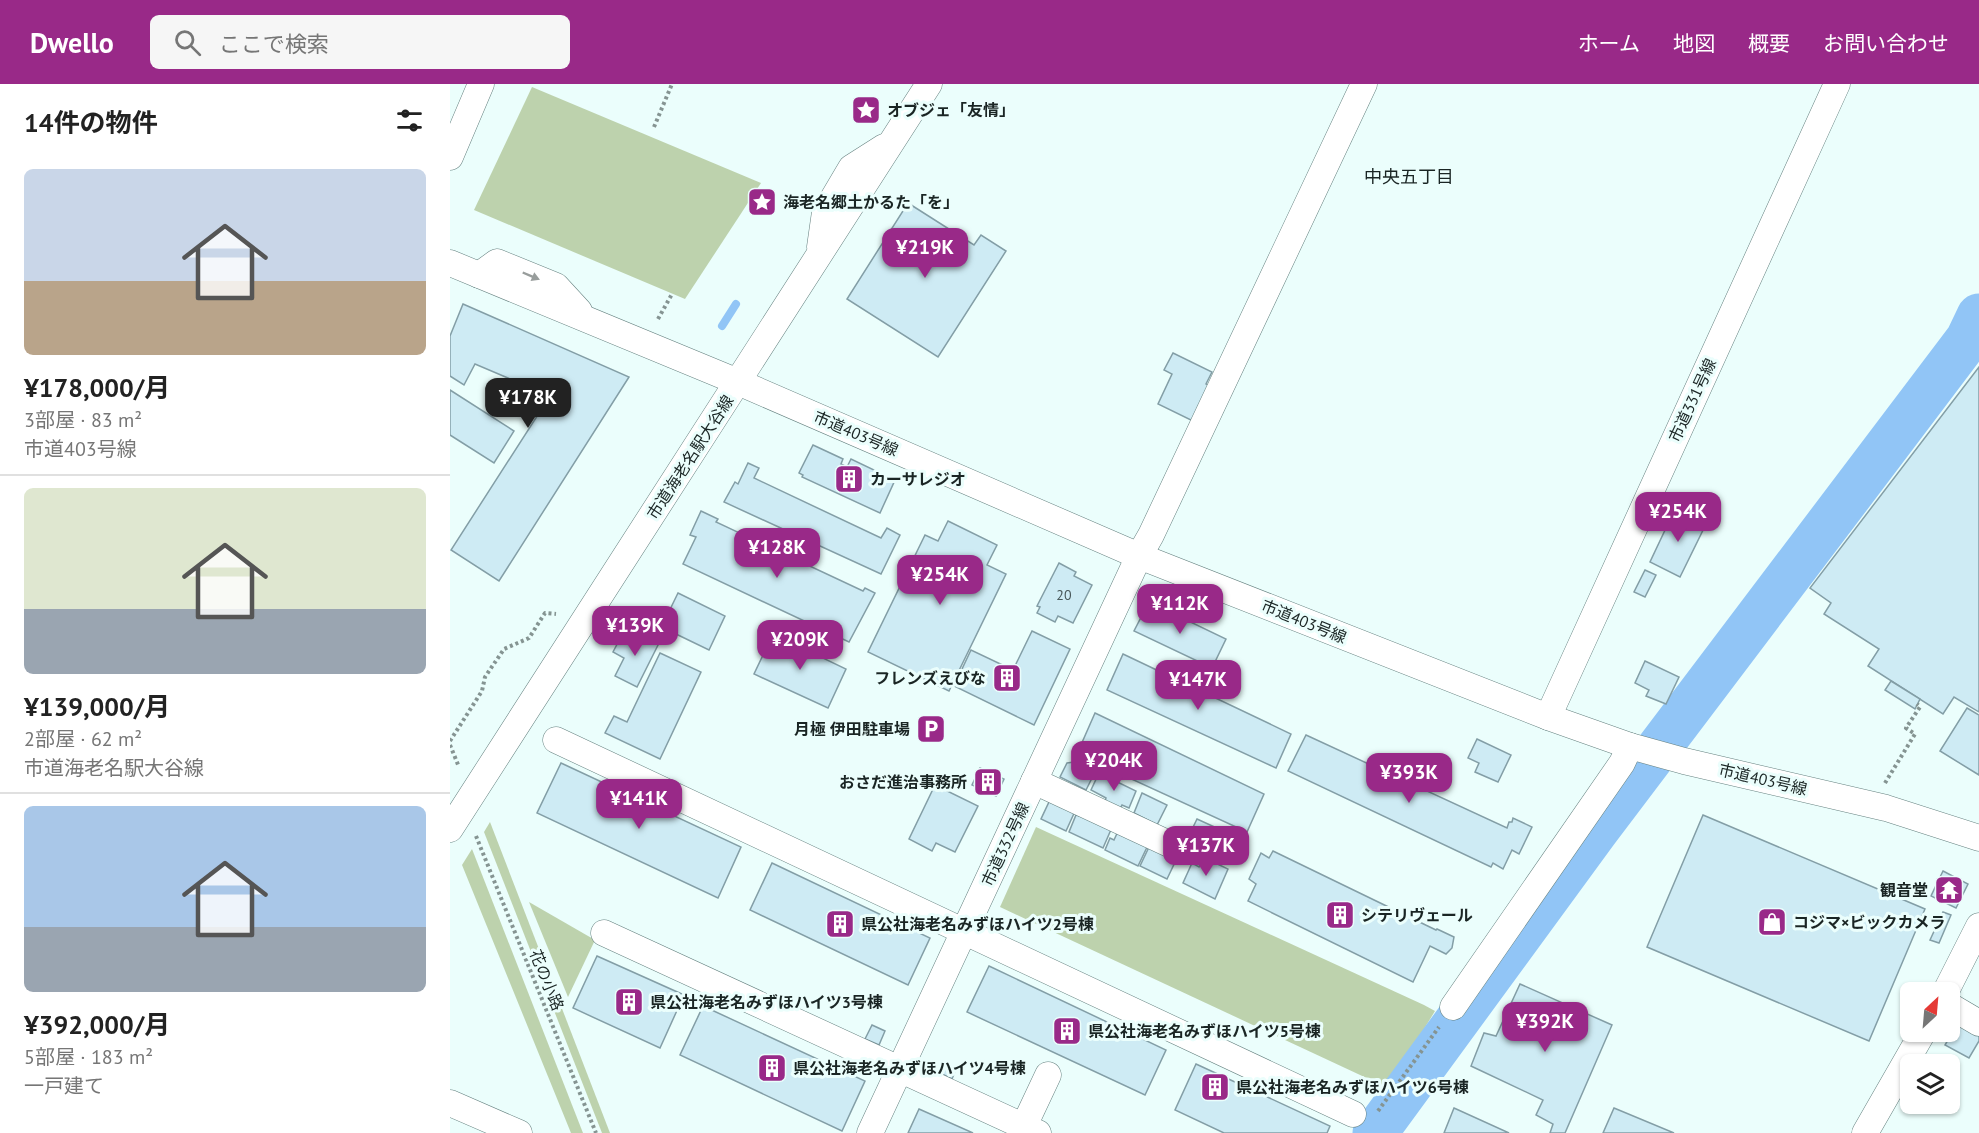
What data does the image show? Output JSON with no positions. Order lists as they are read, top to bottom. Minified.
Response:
{"streets":{"street":["市道331号線","市道403号線","市道海老名駅大谷線","市道332号線"],"path":["花の小路"]},"crossings":[["市道331号線","市道403号線"],["市道403号線","市道海老名駅大谷線"],["市道403号線","市道332号線"]],"districts":["中央五丁目"],"places":{"place":["オブジェ「友情」","海老名郷土かるた「を」"],"building":["カーサレジオ","フレンズえびな","おさだ進治事務所","シテリヴェール","県公社海老名みずほハイツ2号棟","県公社海老名みずほハイツ3号棟","県公社海老名みずほハイツ5号棟","県公社海老名みずほハイツ4号棟","県公社海老名みずほハイツ6号棟"],"parking":["月極 伊田駐車場"],"temple":["観音堂"],"shop":["コジマ×ビックカメラ"]},"house_numbers":["20"],"north":"top right","page":{"header":"Dwello","search":"ここで検索","nav":["ホーム","地図","概要","お問い合わせ"],"heading":"14件の物件","list":[{"name":"¥178,000/月","note":"3部屋 · 83 m² · 市道403号線"},{"name":"¥139,000/月","note":"2部屋 · 62 m² · 市道海老名駅大谷線"},{"name":"¥392,000/月","note":"5部屋 · 183 m² · 一戸建て"}],"price":["¥219K","¥178K","¥254K","¥128K","¥254K","¥112K","¥139K","¥209K","¥147K","¥204K","¥393K","¥141K","¥137K","¥392K"]}}
